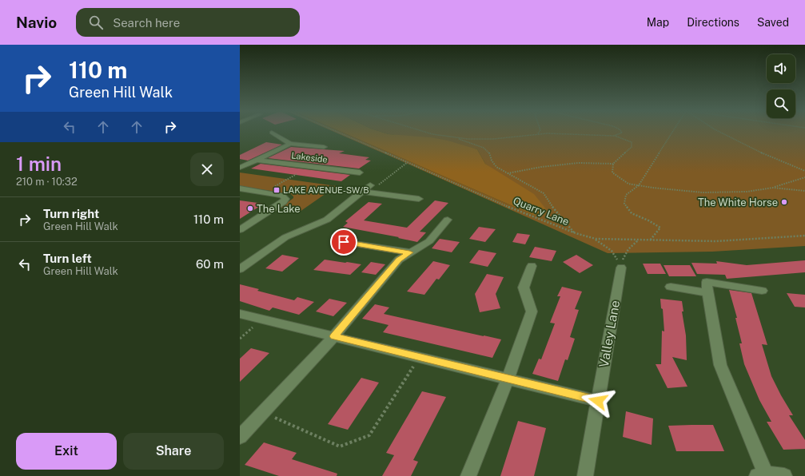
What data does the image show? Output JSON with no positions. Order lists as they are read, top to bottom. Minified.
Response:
{"streets":{"street":["Lakeside","Valley Lane"],"path":["Quarry Lane"]},"places":{"transit":["LAKE AVENUE-SW/B"],"other":["The White Horse","The Lake"]},"page":{"header":"Navio","search":"Search here","nav":["Map","Directions","Saved"],"turn":["110 m","Green Hill Walk"],"heading":["1 min","210 m · 10:32"],"list":[{"name":"Turn right","note":"Green Hill Walk","value":"110 m"},{"name":"Turn left","note":"Green Hill Walk","value":"60 m"}],"buttons":["Exit","Share"]}}
